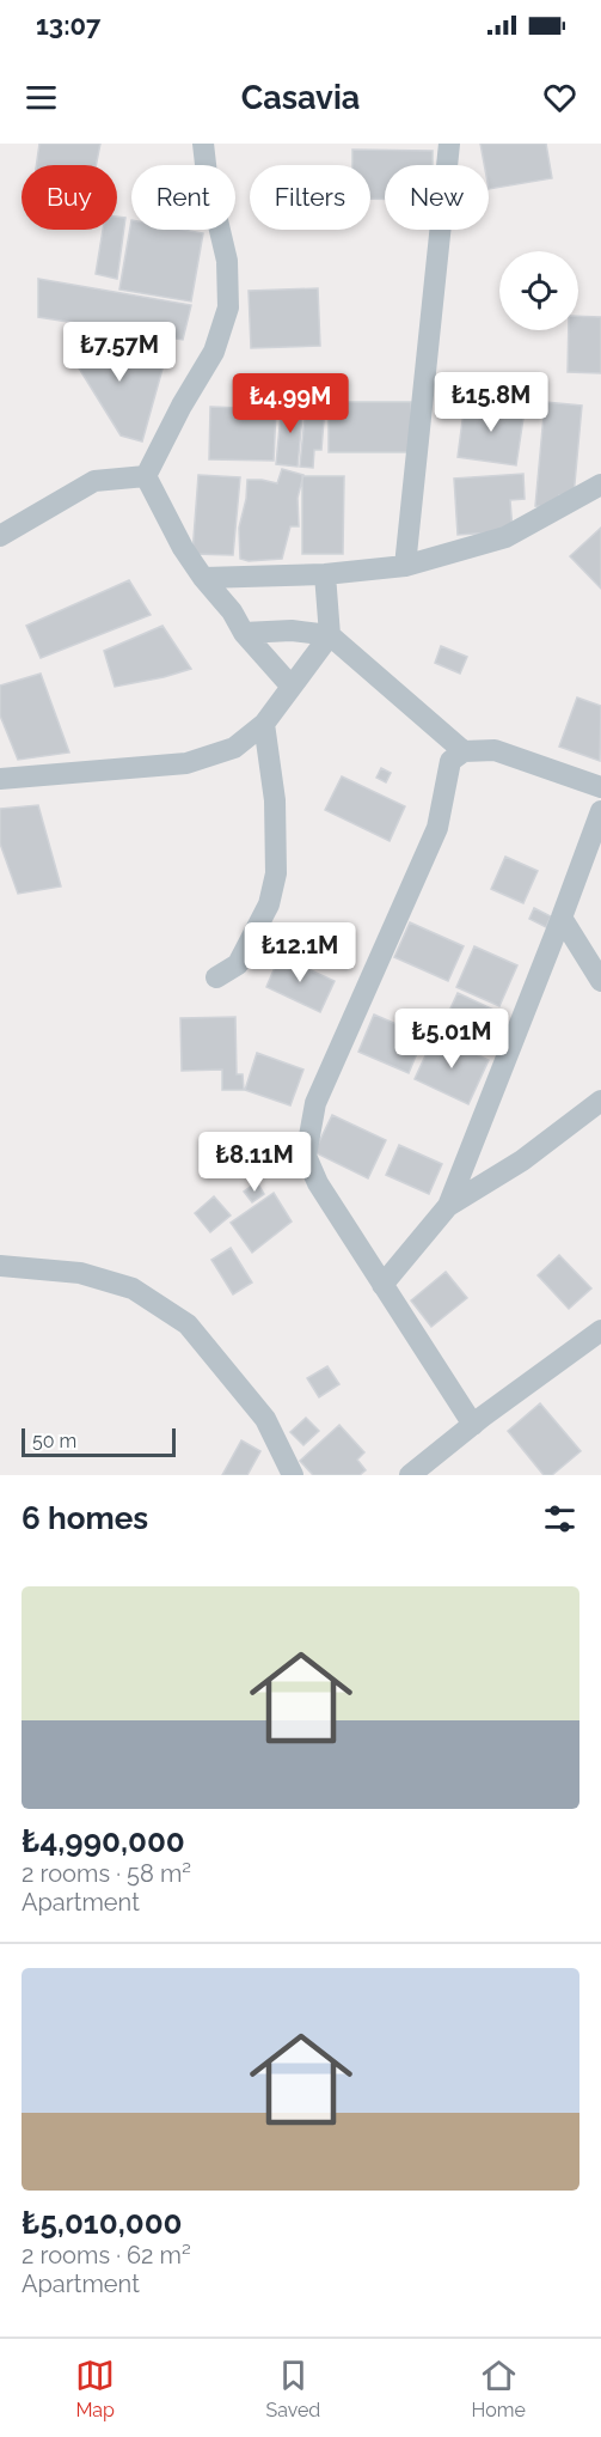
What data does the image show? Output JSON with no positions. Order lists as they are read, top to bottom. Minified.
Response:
{"scale_bar":"50 m","page":{"status":"13:07","header":"Casavia","chip":["Buy","Rent","Filters","New"],"price":["₺7.57M","₺15.8M","₺4.99M","₺12.1M","₺5.01M","₺8.11M"],"scale":"50 m","heading":"6 homes","list":[{"name":"₺4,990,000","note":"2 rooms · 58 m² · Apartment"},{"name":"₺5,010,000","note":"2 rooms · 62 m² · Apartment"}],"tabs":["Map","Saved","Home"]}}
